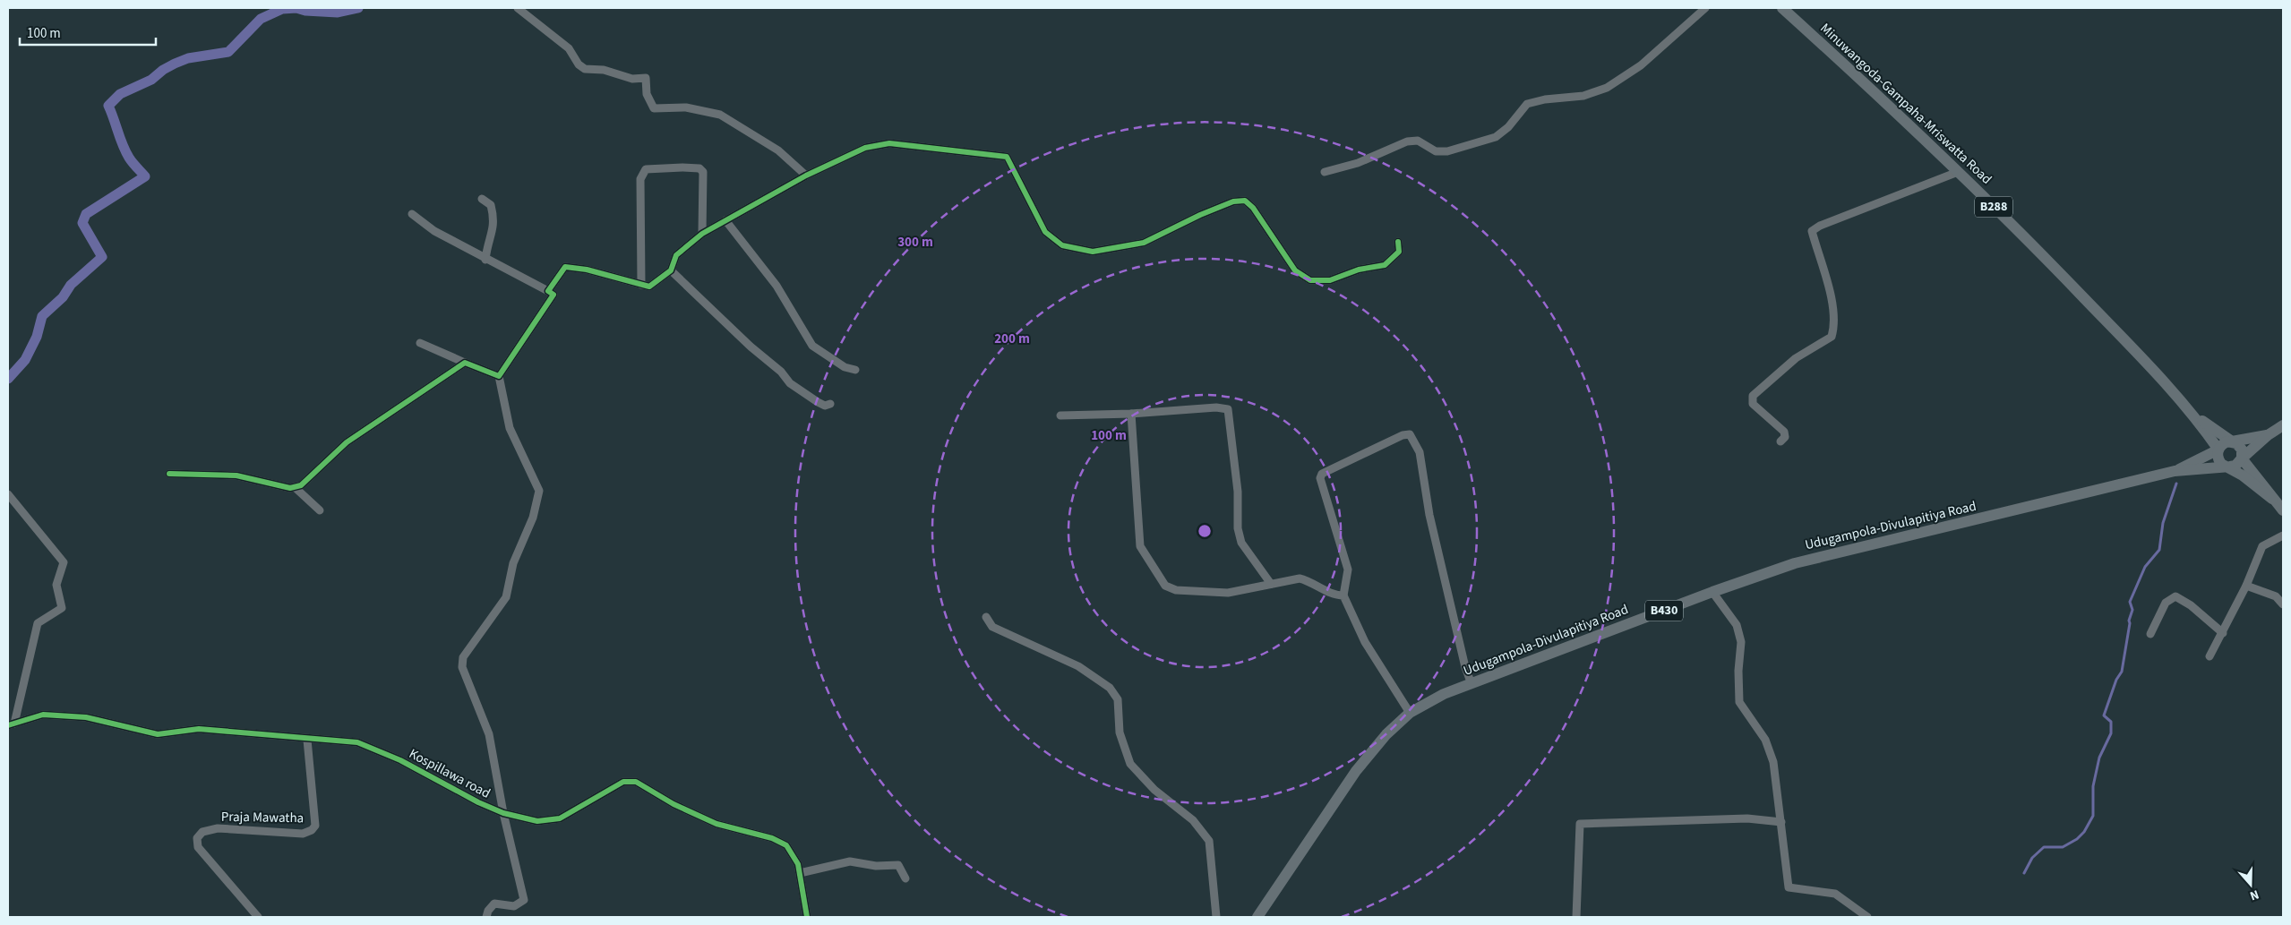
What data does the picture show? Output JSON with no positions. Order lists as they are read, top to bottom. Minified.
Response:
{"streets":{"main road":["Minuwangoda-Gampaha-Mriswatta Road","B288","Udugampola-Divulapitiya Road","B430"],"street":["Kospillawa road","Praja Mawatha"]},"crossings":[["Minuwangoda-Gampaha-Mriswatta Road","Udugampola-Divulapitiya Road"],["Kospillawa road","Praja Mawatha"]],"scale_bar":"100 m","north":"bottom","rings":["300 m","200 m","100 m"]}
